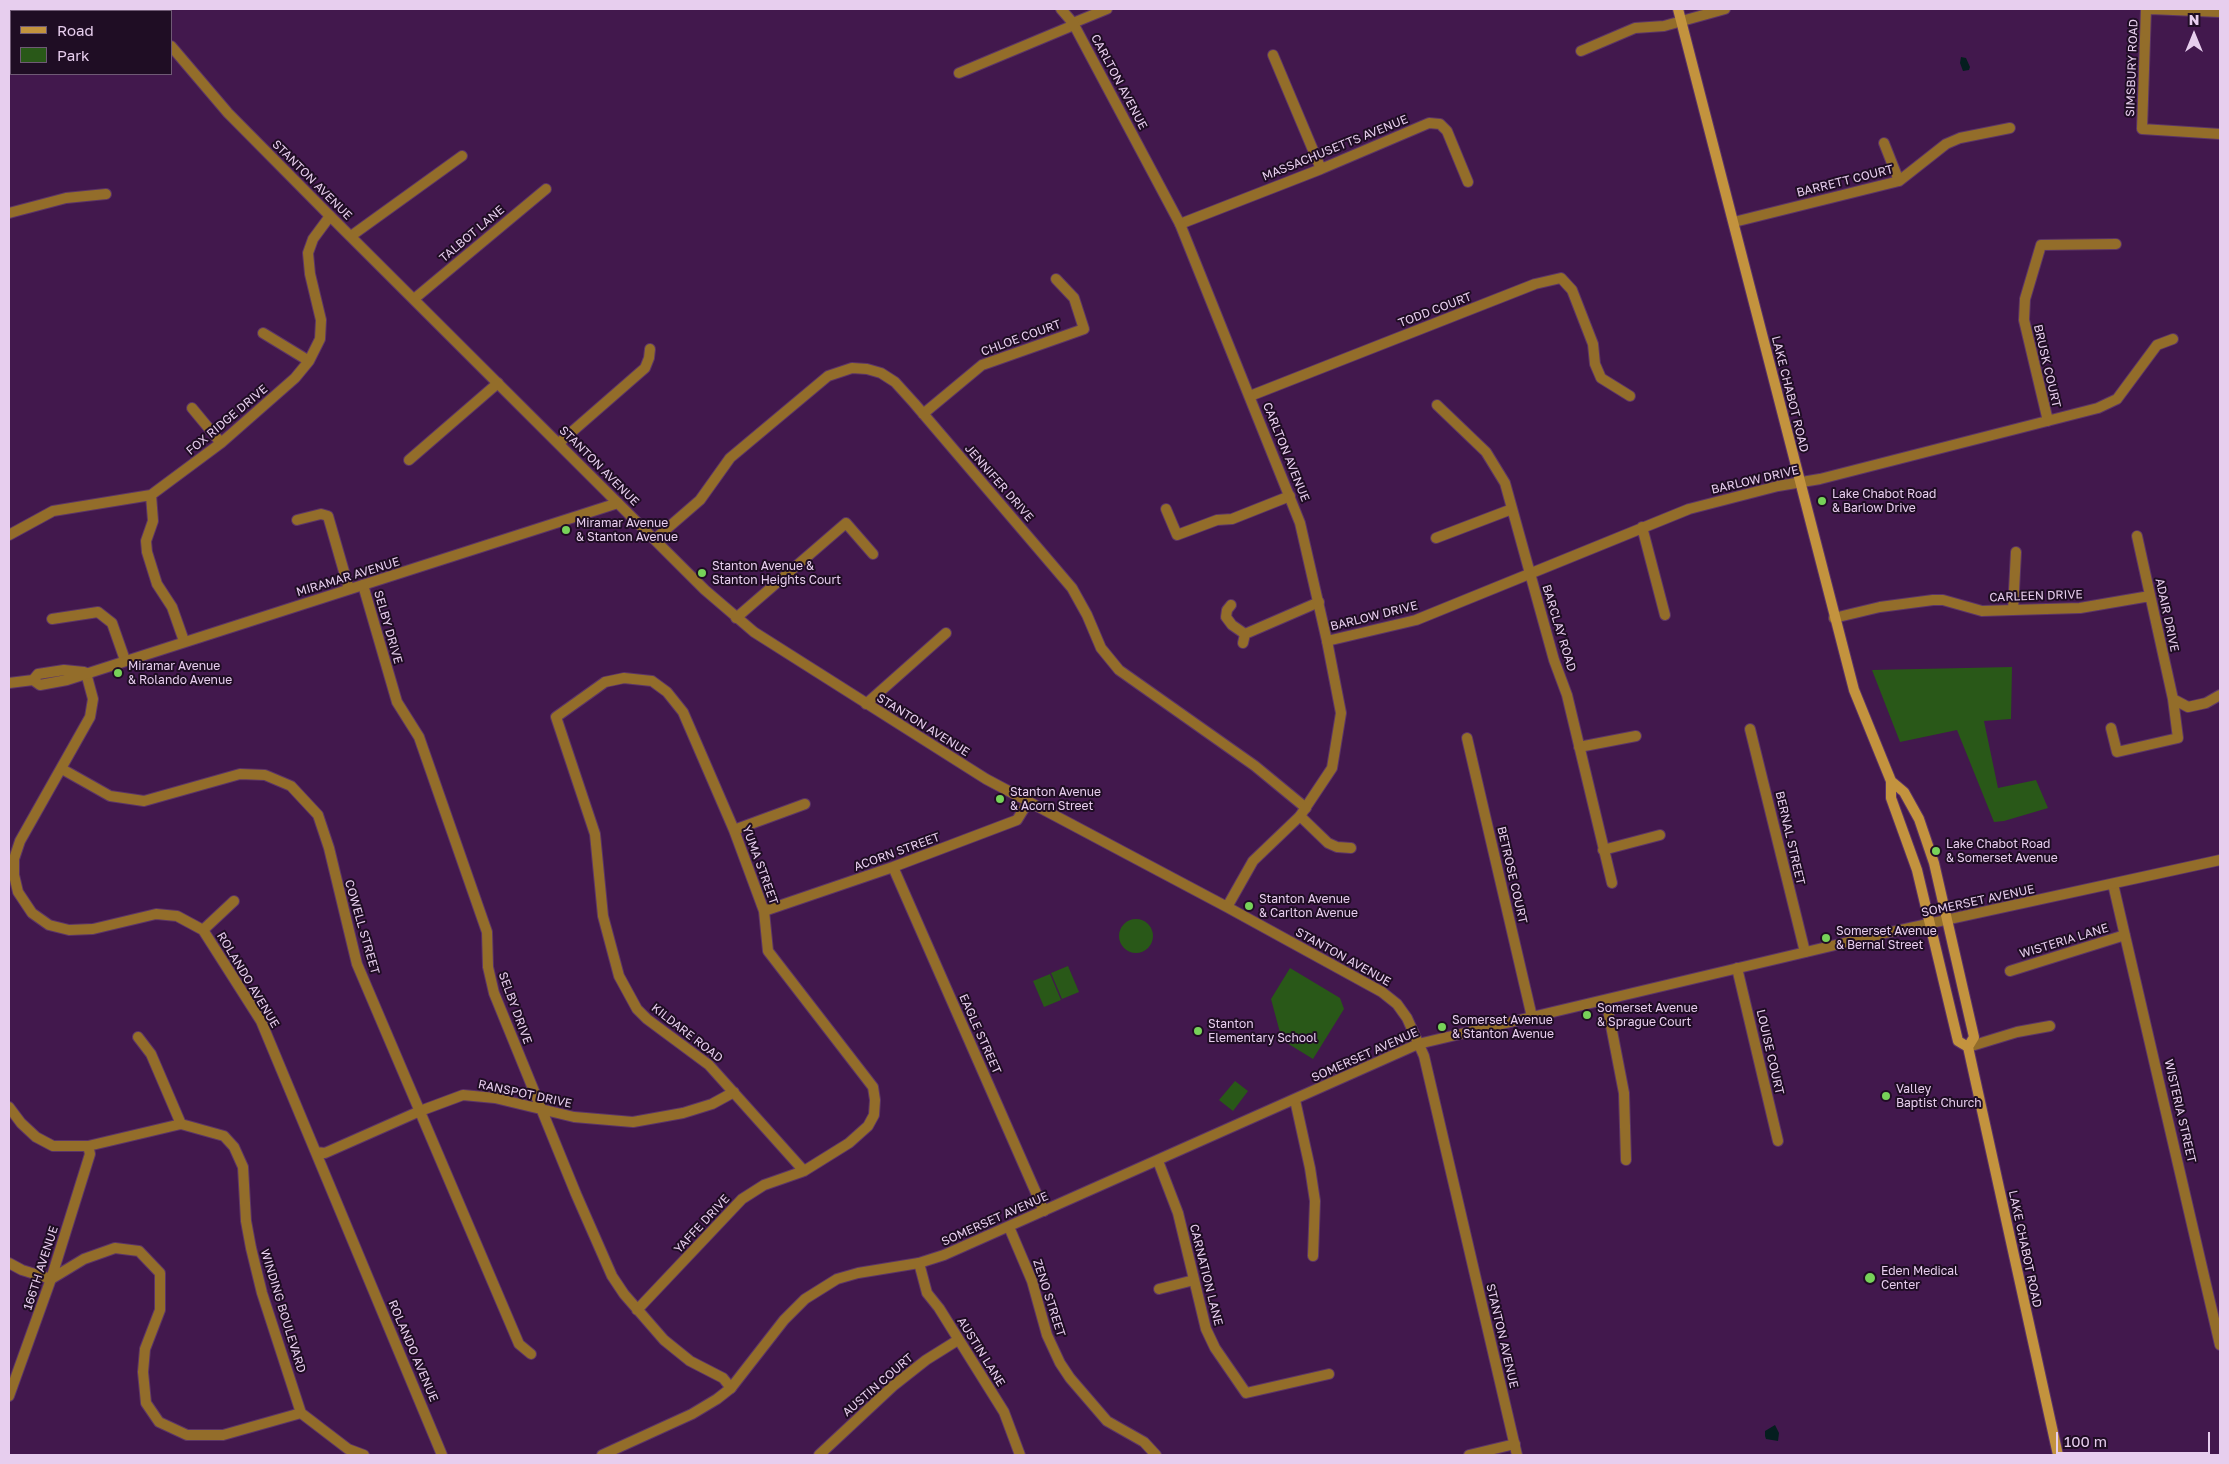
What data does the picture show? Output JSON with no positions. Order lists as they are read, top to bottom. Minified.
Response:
{"streets":{"main road":["LAKE CHABOT ROAD"],"street":["SIMSBURY ROAD","CARLTON AVENUE","MASSACHUSETTS AVENUE","STANTON AVENUE","BARRETT COURT","TALBOT LANE","TODD COURT","CHLOE COURT","BRUSK COURT","FOX RIDGE DRIVE","BARLOW DRIVE","JENNIFER DRIVE","MIRAMAR AVENUE","CARLEEN DRIVE","ADAIR DRIVE","SELBY DRIVE","BARCLAY ROAD","BERNAL STREET","ACORN STREET","YUMA STREET","BETROSE COURT","SOMERSET AVENUE","COWELL STREET","WISTERIA LANE","ROLANDO AVENUE","KILDARE ROAD","EAGLE STREET","LOUISE COURT","RANSPOT DRIVE","WISTERIA STREET","YAFFE DRIVE","166TH AVENUE","CARNATION LANE","ZENO STREET","WINDING BOULEVARD","AUSTIN LANE","AUSTIN COURT"]},"crossings":[["CARLTON AVENUE","MASSACHUSETTS AVENUE"],["CARLTON AVENUE","STANTON AVENUE"],["CARLTON AVENUE","TODD COURT"],["CARLTON AVENUE","BARLOW DRIVE"],["CARLTON AVENUE","JENNIFER DRIVE"],["STANTON AVENUE","TALBOT LANE"],["STANTON AVENUE","FOX RIDGE DRIVE"],["STANTON AVENUE","JENNIFER DRIVE"],["STANTON AVENUE","MIRAMAR AVENUE"],["STANTON AVENUE","ACORN STREET"],["STANTON AVENUE","SOMERSET AVENUE"],["BARRETT COURT","LAKE CHABOT ROAD"],["CHLOE COURT","JENNIFER DRIVE"],["BRUSK COURT","BARLOW DRIVE"],["LAKE CHABOT ROAD","BARLOW DRIVE"],["LAKE CHABOT ROAD","CARLEEN DRIVE"],["LAKE CHABOT ROAD","SOMERSET AVENUE"],["BARLOW DRIVE","BARCLAY ROAD"],["MIRAMAR AVENUE","SELBY DRIVE"],["MIRAMAR AVENUE","ROLANDO AVENUE"],["CARLEEN DRIVE","ADAIR DRIVE"],["SELBY DRIVE","SOMERSET AVENUE"],["SELBY DRIVE","RANSPOT DRIVE"],["SELBY DRIVE","YAFFE DRIVE"],["BERNAL STREET","SOMERSET AVENUE"],["ACORN STREET","YUMA STREET"],["ACORN STREET","EAGLE STREET"],["YUMA STREET","KILDARE ROAD"],["YUMA STREET","YAFFE DRIVE"],["BETROSE COURT","SOMERSET AVENUE"],["SOMERSET AVENUE","EAGLE STREET"],["SOMERSET AVENUE","LOUISE COURT"],["SOMERSET AVENUE","WISTERIA STREET"],["SOMERSET AVENUE","CARNATION LANE"],["SOMERSET AVENUE","ZENO STREET"],["SOMERSET AVENUE","AUSTIN LANE"],["COWELL STREET","ROLANDO AVENUE"],["COWELL STREET","RANSPOT DRIVE"],["WISTERIA LANE","WISTERIA STREET"],["ROLANDO AVENUE","RANSPOT DRIVE"],["KILDARE ROAD","RANSPOT DRIVE"],["KILDARE ROAD","YAFFE DRIVE"],["166TH AVENUE","WINDING BOULEVARD"],["AUSTIN LANE","AUSTIN COURT"]],"places":["Lake Chabot Road & Barlow Drive","Miramar Avenue & Stanton Avenue","Stanton Avenue & Stanton Heights Court","Miramar Avenue & Rolando Avenue","Stanton Avenue & Acorn Street","Lake Chabot Road & Somerset Avenue","Stanton Avenue & Carlton Avenue","Somerset Avenue & Bernal Street","Somerset Avenue & Sprague Court","Somerset Avenue & Stanton Avenue","Stanton Elementary School","Valley Baptist Church","Eden Medical Center"],"legend":["Road","Park"],"scale_bar":"100 m","north":"top"}
